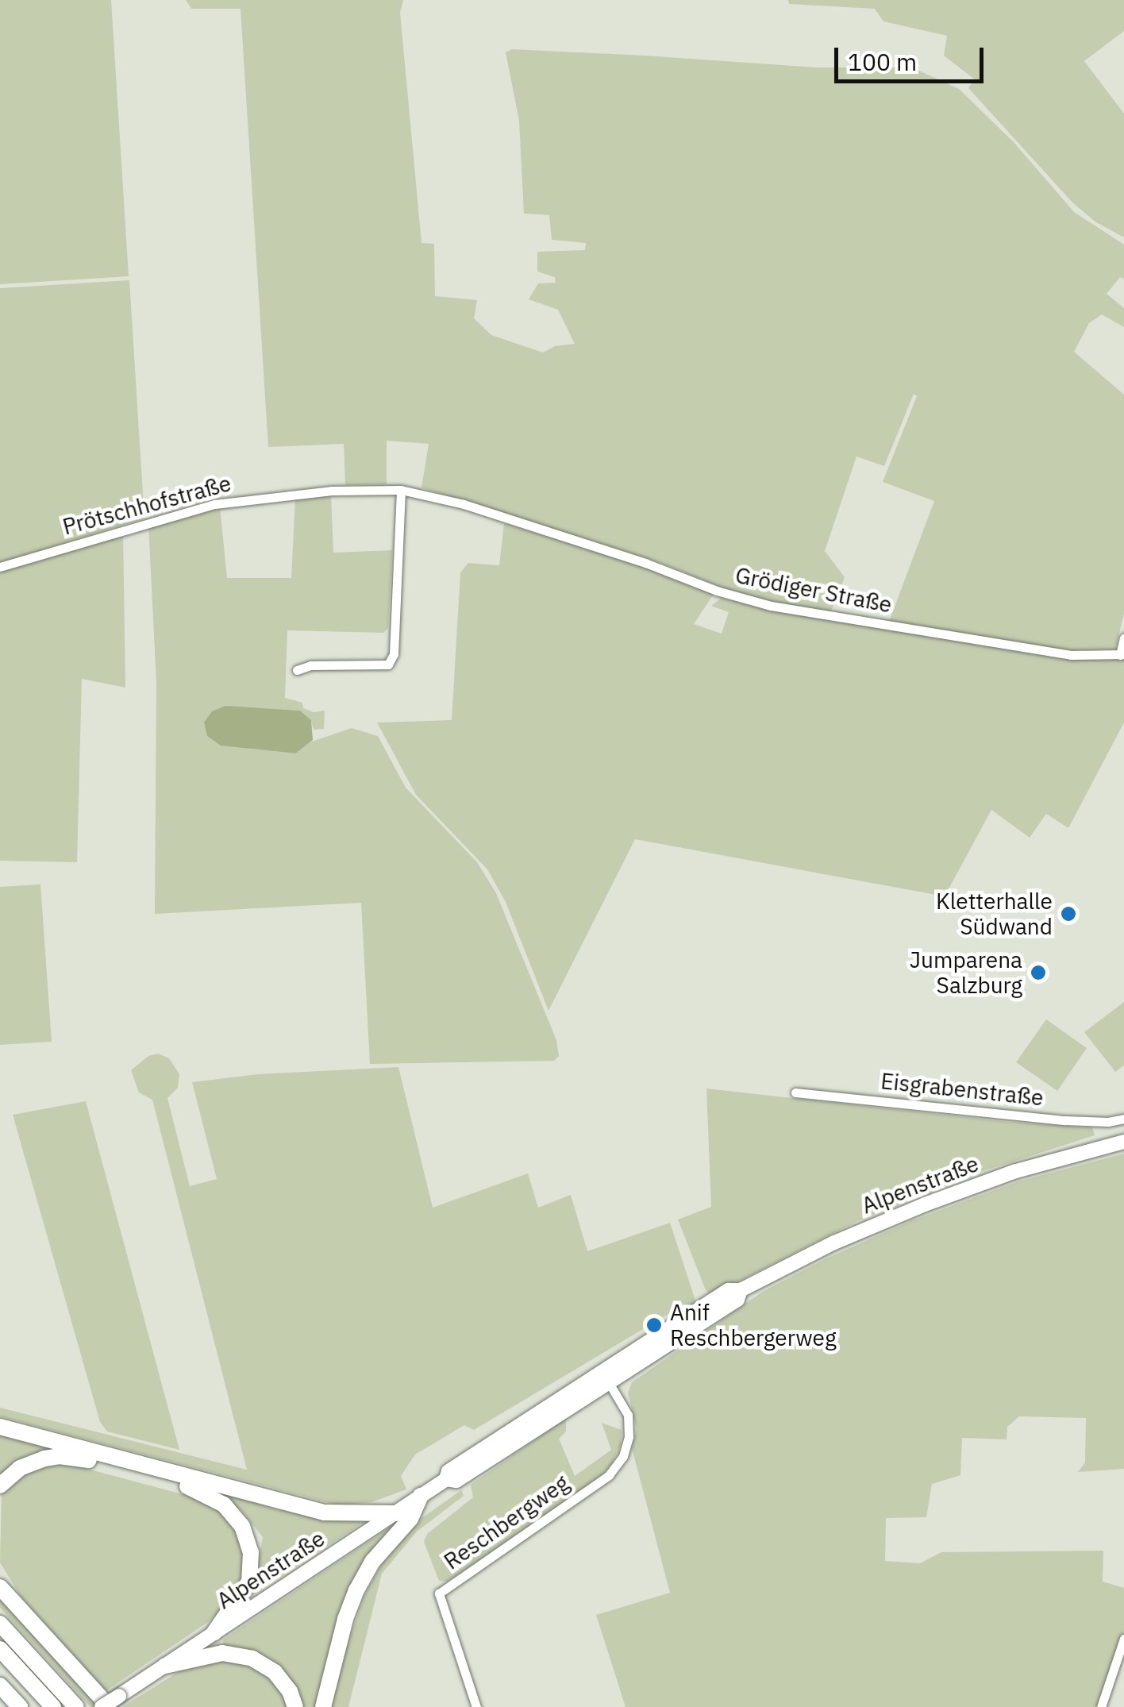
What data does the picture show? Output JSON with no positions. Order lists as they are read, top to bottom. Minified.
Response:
{"streets":{"main road":["Alpenstraße"],"street":["Prötschhofstraße","Grödiger Straße","Eisgrabenstraße","Reschbergweg"]},"crossings":[["Prötschhofstraße","Grödiger Straße"],["Alpenstraße","Reschbergweg"]],"places":["Kletterhalle Südwand","Jumparena Salzburg","Anif Reschbergerweg"],"scale_bar":"100 m"}
